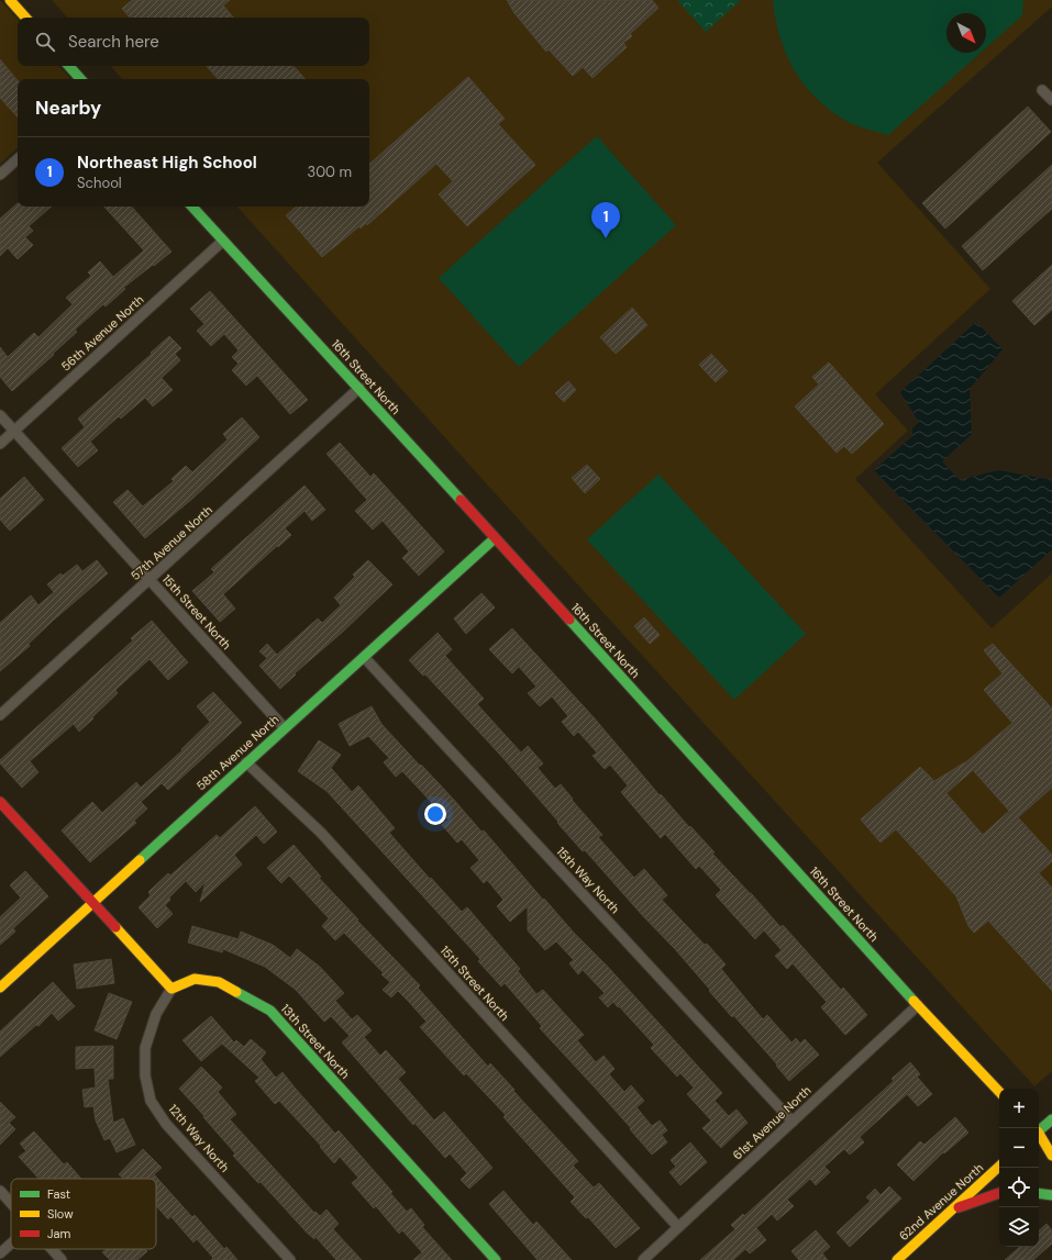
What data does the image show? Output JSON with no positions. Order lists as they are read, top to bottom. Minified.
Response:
{"streets":{"street":["56th Avenue North","16th Street North","57th Avenue North","15th Street North","58th Avenue North","15th Way North","13th Street North","61st Avenue North","12th Way North","62nd Avenue North"]},"crossings":[["56th Avenue North","16th Street North"],["56th Avenue North","15th Street North"],["16th Street North","57th Avenue North"],["16th Street North","58th Avenue North"],["16th Street North","61st Avenue North"],["57th Avenue North","15th Street North"],["15th Street North","58th Avenue North"],["15th Street North","61st Avenue North"],["58th Avenue North","15th Way North"],["15th Way North","61st Avenue North"],["13th Street North","12th Way North"]],"legend":["Fast","Slow","Jam"],"north":"bottom right","page":{"search":"Search here","heading":"Nearby","list":[{"mark":"1","name":"Northeast High School","note":"School","value":"300 m"}],"pins":"1","map_buttons":["+","−"]}}
